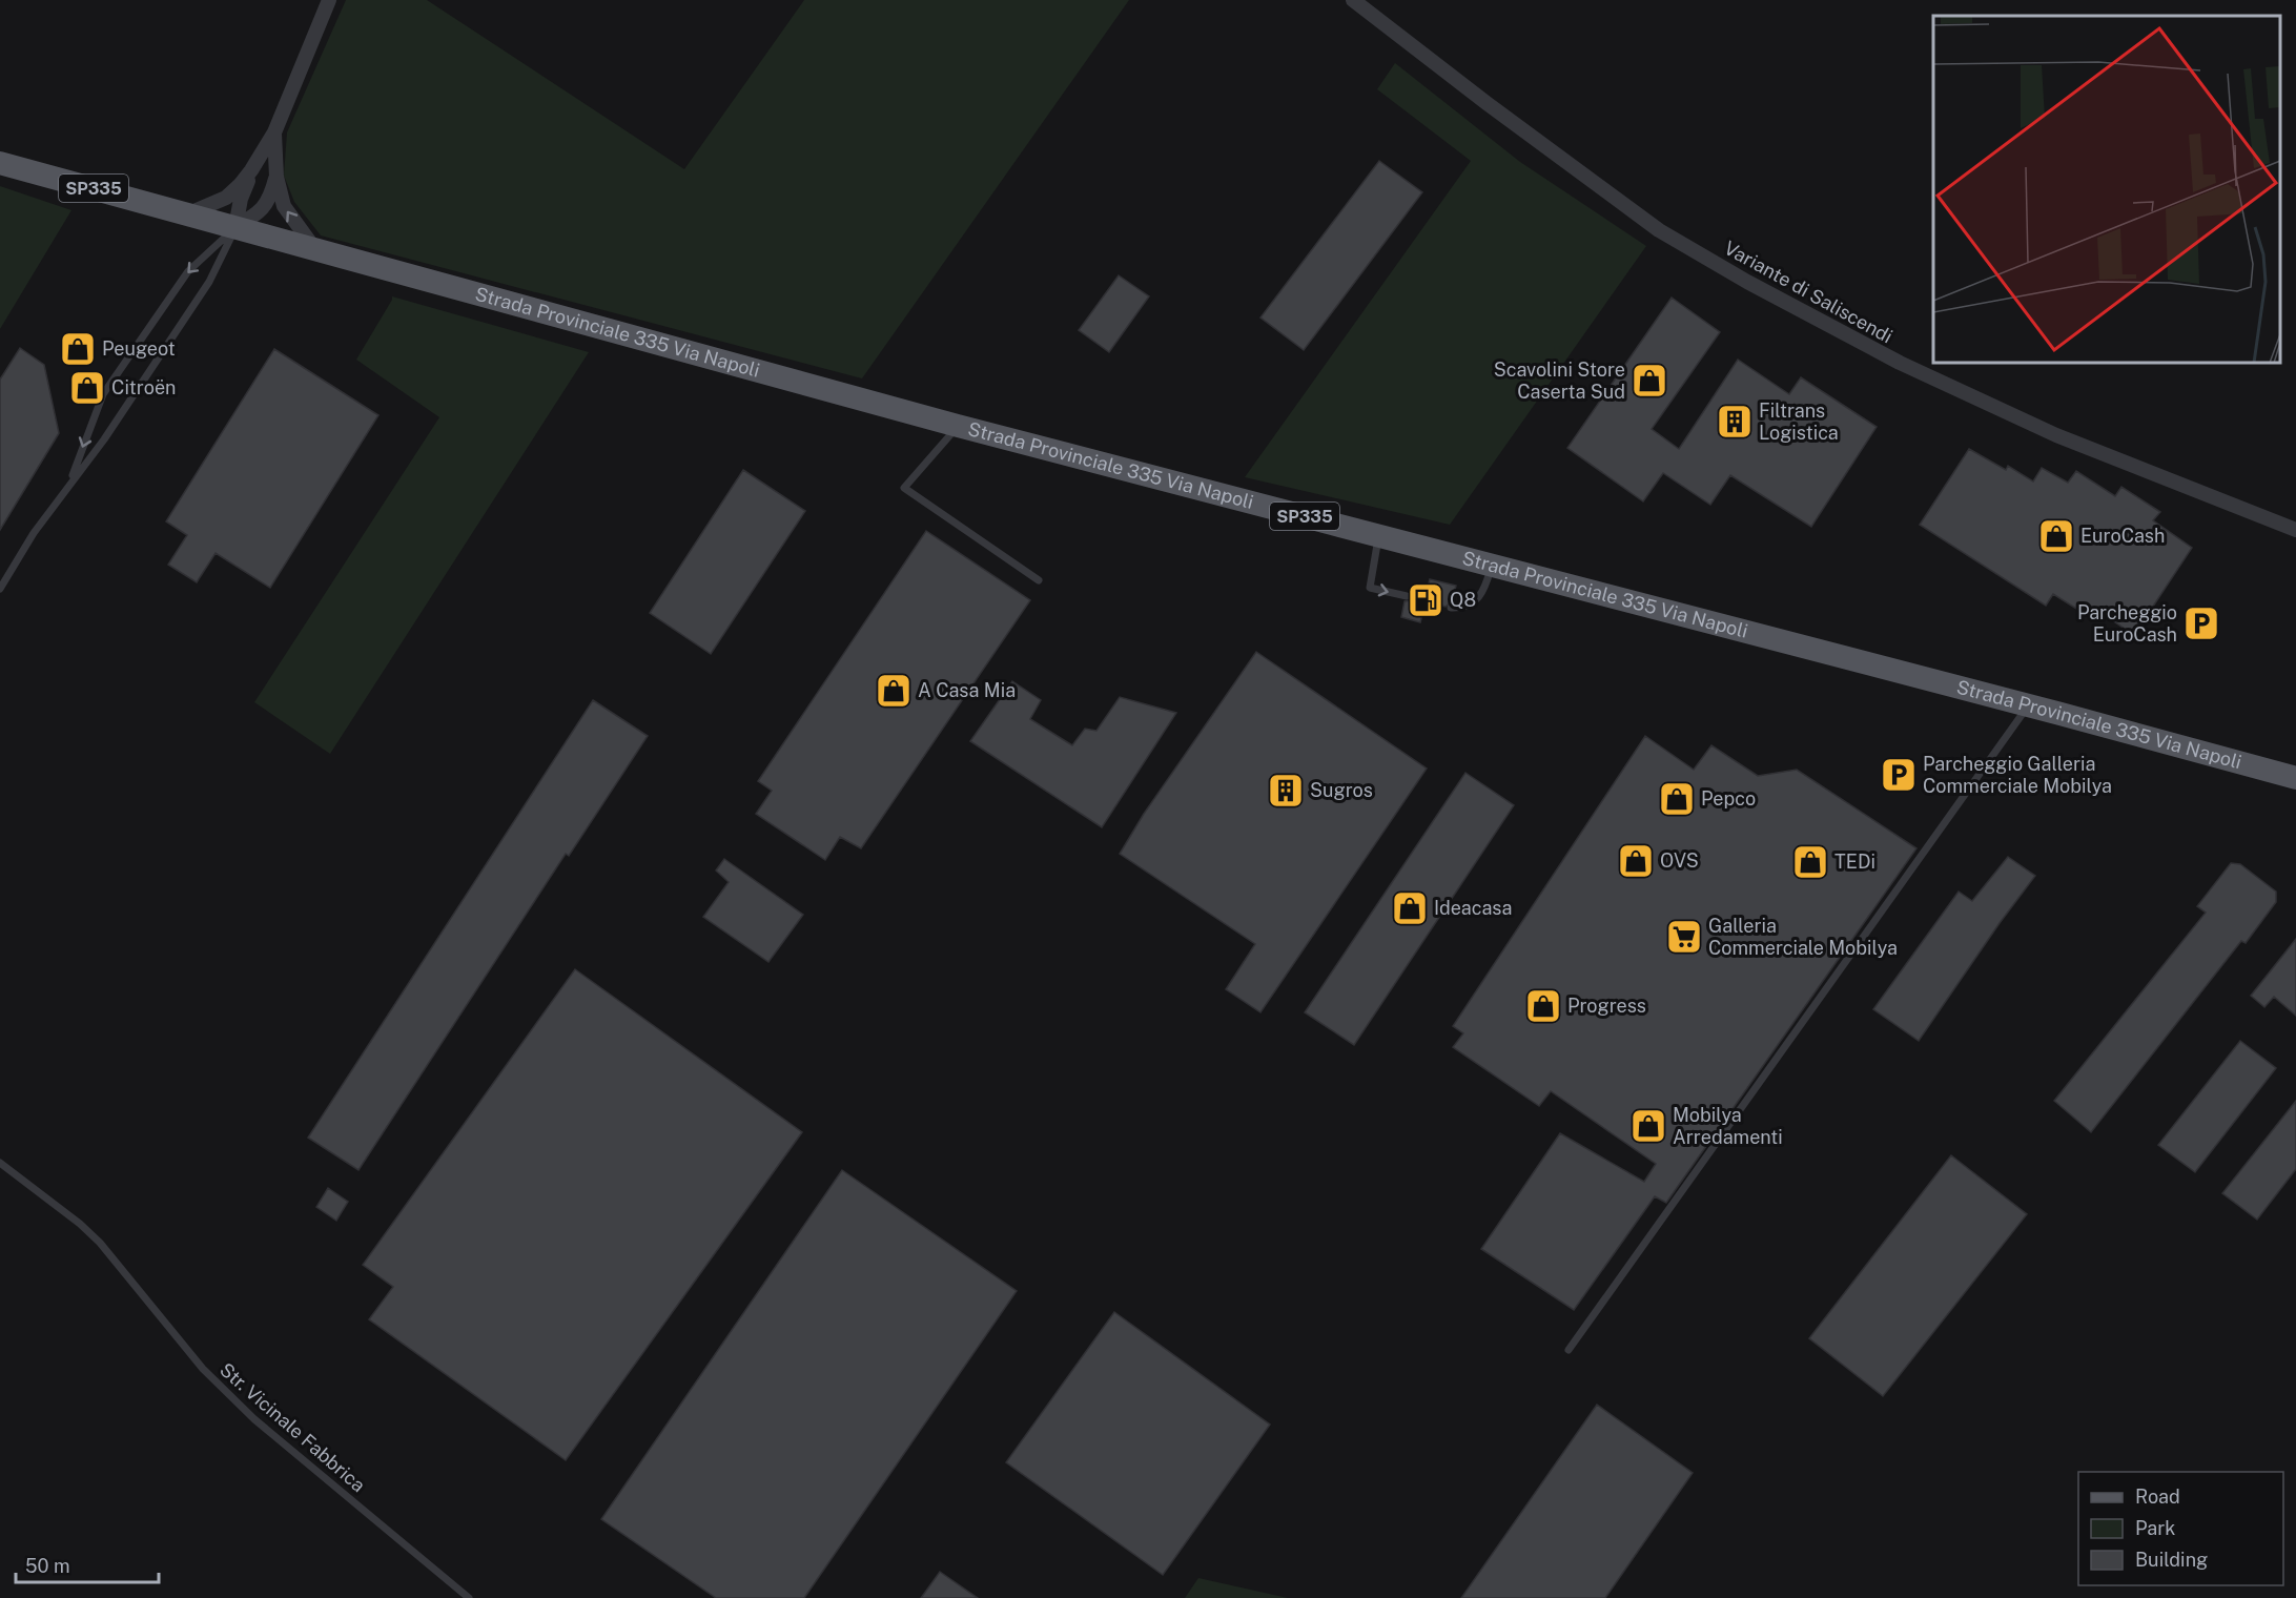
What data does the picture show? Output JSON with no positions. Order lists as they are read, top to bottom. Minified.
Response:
{"streets":{"main road":["SP335","Strada Provinciale 335 Via Napoli"],"street":["Variante di Saliscendi"],"lane":["Str. Vicinale Fabbrica"]},"places":{"shop":["Peugeot","Scavolini Store Caserta Sud","Citroën","EuroCash","A Casa Mia","Pepco","OVS","TEDi","Ideacasa","Progress","Mobilya Arredamenti"],"building":["Filtrans Logistica","Sugros"],"fuel station":["Q8"],"parking":["Parcheggio EuroCash","Parcheggio Galleria Commerciale Mobilya"],"supermarket":["Galleria Commerciale Mobilya"]},"legend":["Road","Park","Building"],"scale_bar":"50 m"}
